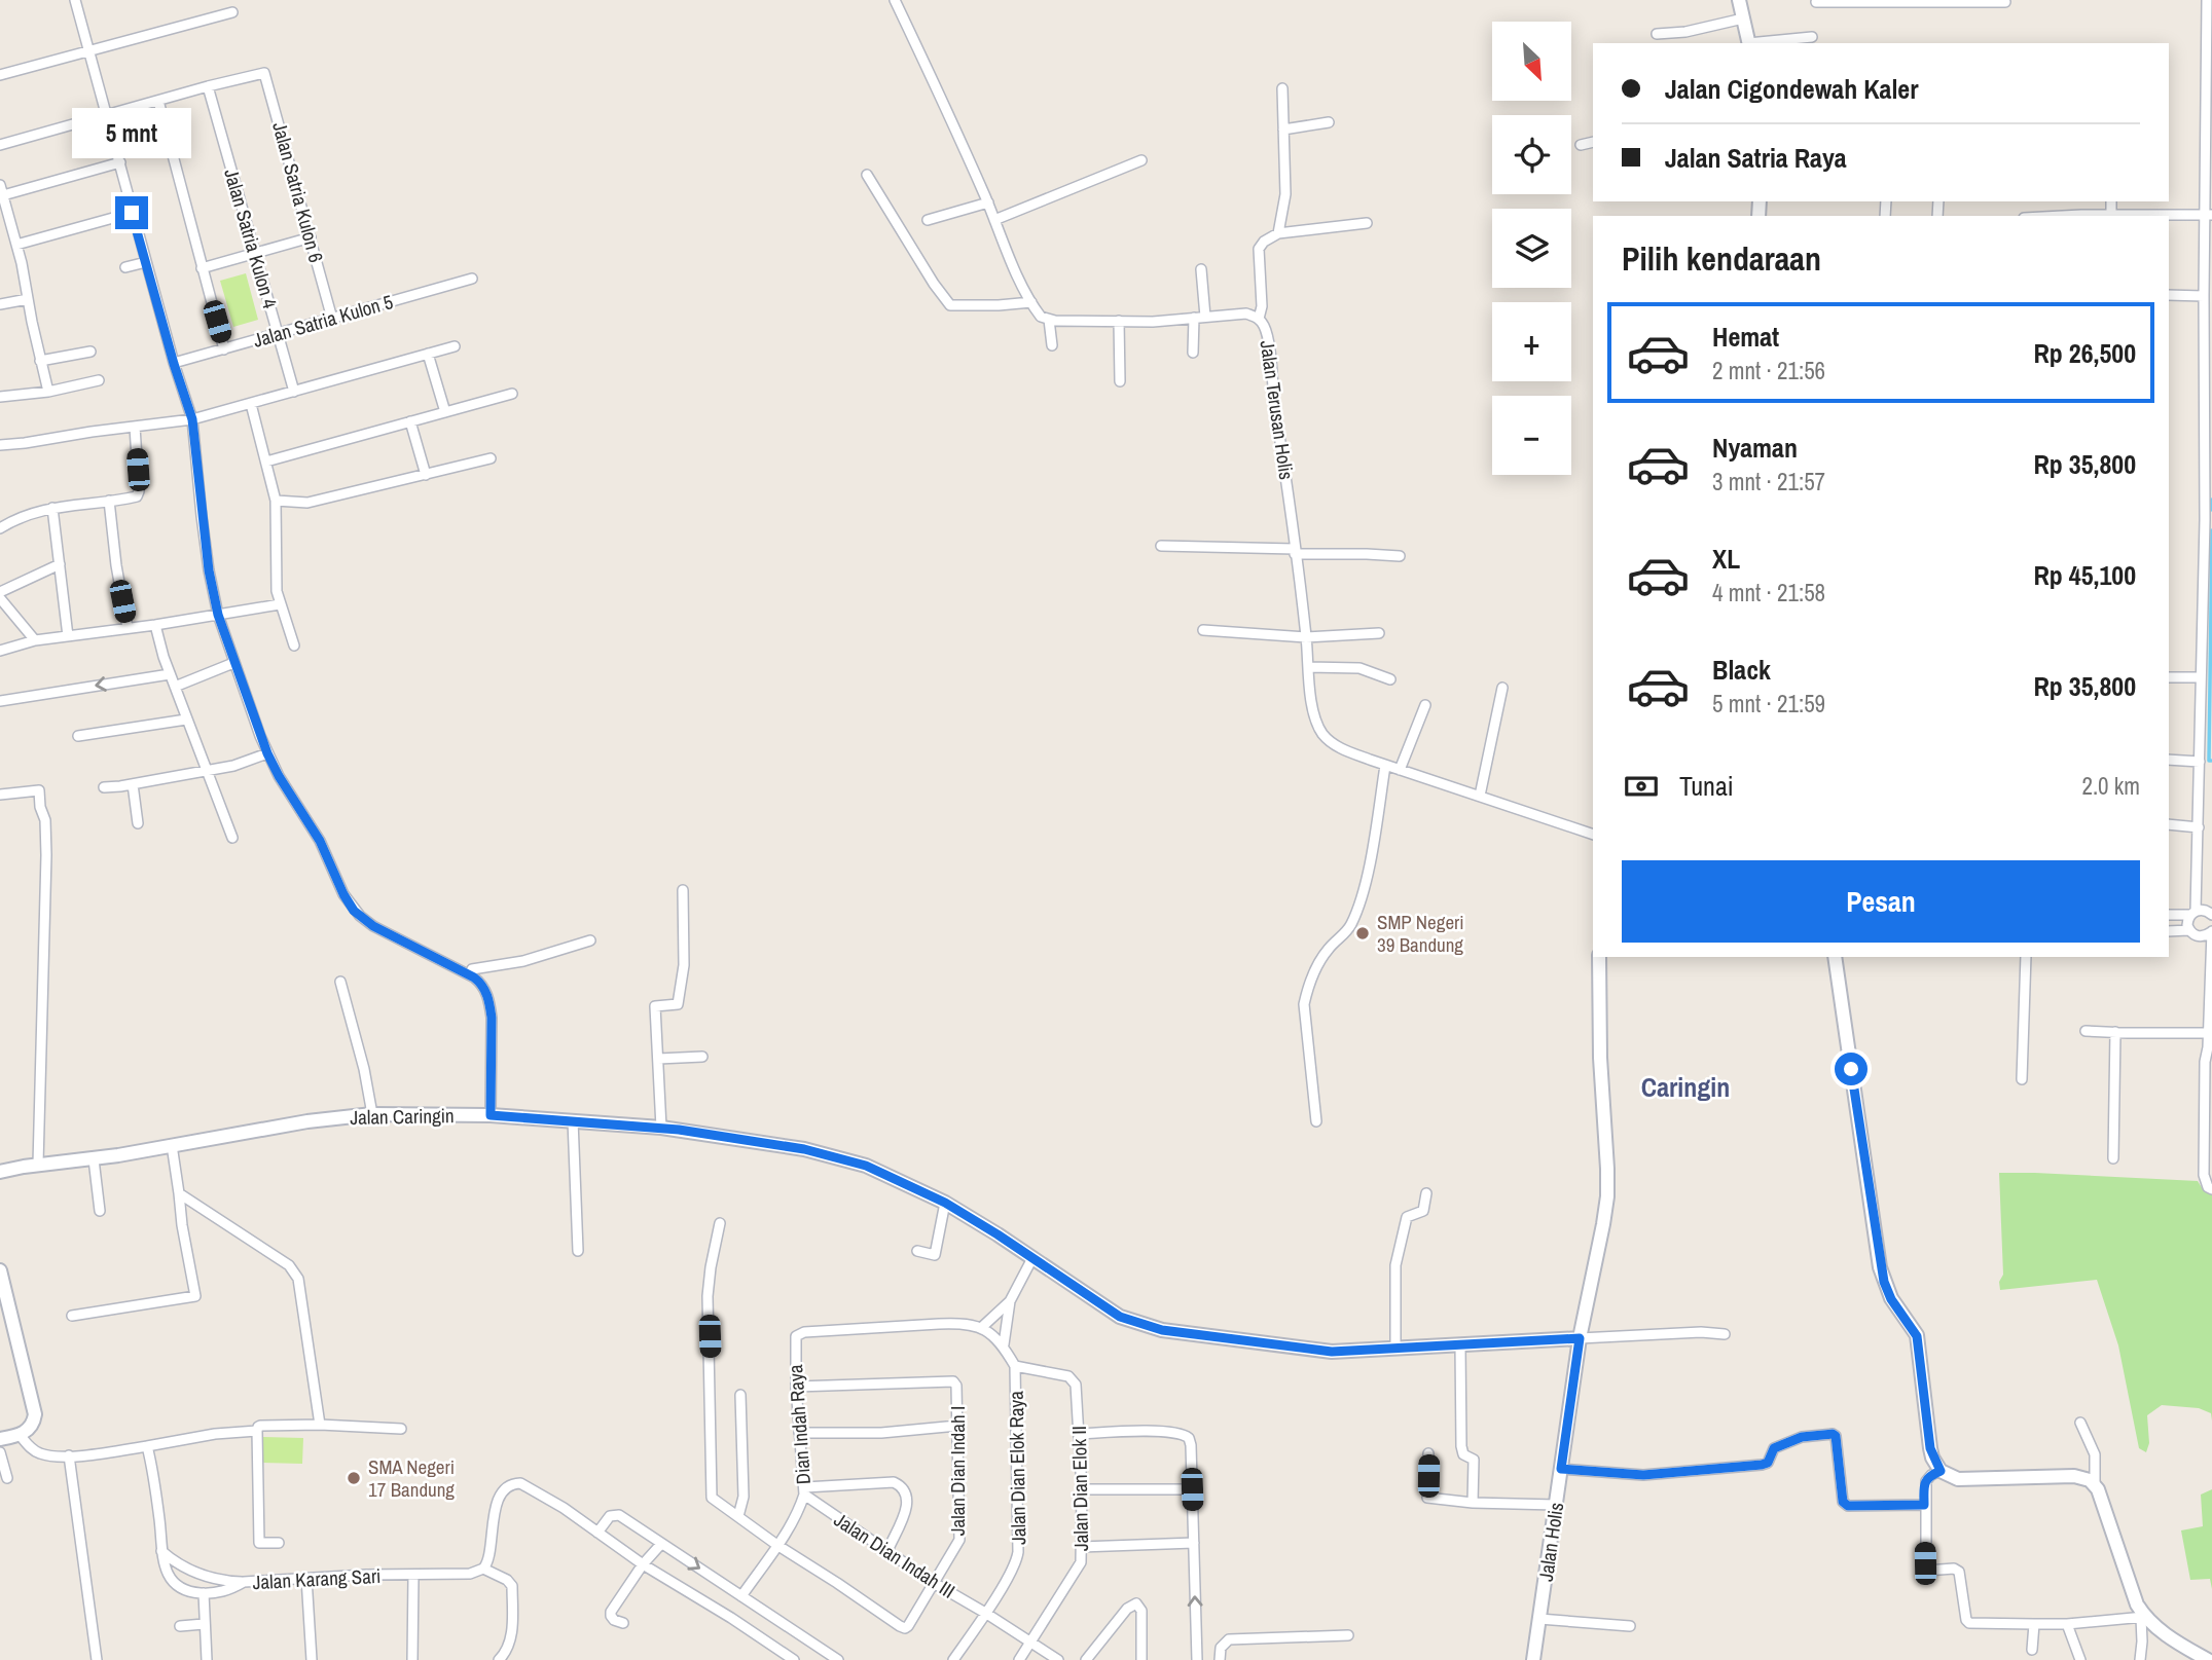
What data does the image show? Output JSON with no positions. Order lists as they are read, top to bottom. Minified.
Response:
{"streets":{"main road":["Jalan Caringin","Jalan Holis"],"street":["Jalan Satria Kulon 6","Jalan Satria Kulon 4","Jalan Satria Kulon 5","Jalan Terusan Holis","Dian Indah Raya","Jalan Dian Elok Raya","Jalan Dian Indah I","Jalan Dian Elok II","Jalan Dian Indah III","Jalan Karang Sari"]},"crossings":[["Jalan Satria Kulon 6","Jalan Satria Kulon 4"],["Jalan Satria Kulon 6","Jalan Satria Kulon 5"],["Jalan Satria Kulon 4","Jalan Satria Kulon 5"],["Jalan Caringin","Jalan Holis"],["Dian Indah Raya","Jalan Dian Elok Raya"],["Dian Indah Raya","Jalan Dian Indah I"],["Dian Indah Raya","Jalan Dian Indah III"],["Jalan Dian Elok Raya","Jalan Dian Elok II"],["Jalan Dian Elok Raya","Jalan Dian Indah III"],["Jalan Dian Indah I","Jalan Dian Indah III"],["Jalan Dian Elok II","Jalan Dian Indah III"]],"districts":["Caringin"],"places":["SMP Negeri 39 Bandung","SMA Negeri 17 Bandung"],"north":"bottom right","page":{"map_buttons":["+","−"],"banner":["Jalan Cigondewah Kaler","Jalan Satria Raya"],"bubble":"5 mnt","heading":"Pilih kendaraan","list":[{"name":"Hemat","note":"2 mnt · 21:56","value":"Rp 26,500"},{"name":"Nyaman","note":"3 mnt · 21:57","value":"Rp 35,800"},{"name":"XL","note":"4 mnt · 21:58","value":"Rp 45,100"},{"name":"Black","note":"5 mnt · 21:59","value":"Rp 35,800"}],"pay":["Tunai","2.0 km"],"buttons":"Pesan"}}
